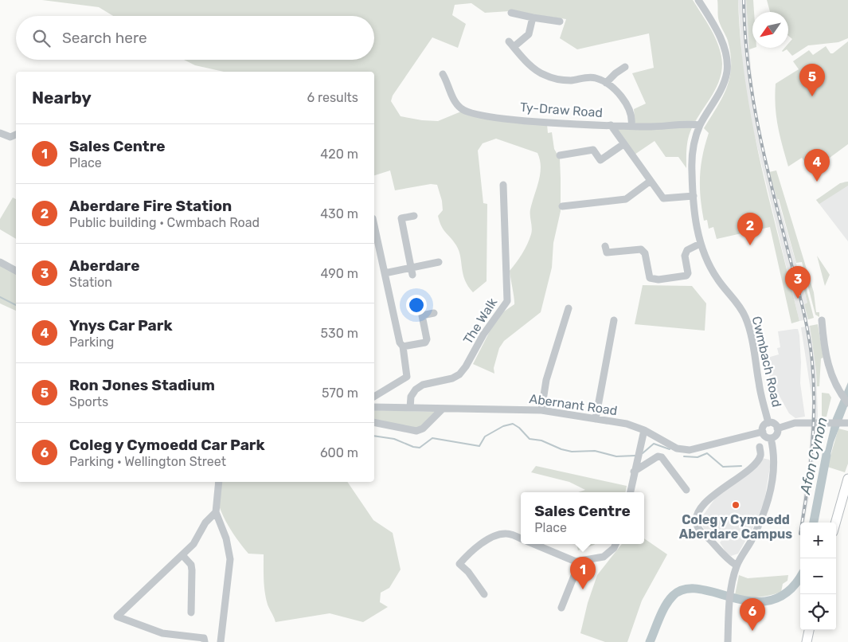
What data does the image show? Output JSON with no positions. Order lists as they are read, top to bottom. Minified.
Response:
{"streets":{"street":["Ty-Draw Road","The Walk","Cwmbach Road","Abernant Road"]},"crossings":[["Ty-Draw Road","Cwmbach Road"],["The Walk","Abernant Road"],["Cwmbach Road","Abernant Road"]],"water":["Afon Cynon"],"places":["Coleg y Cymoedd Aberdare Campus"],"north":"bottom left","page":{"search":"Search here","pins":["5","4","2","3","1","6"],"heading":["Nearby","6 results"],"list":[{"mark":"1","name":"Sales Centre","note":"Place","value":"420 m"},{"mark":"2","name":"Aberdare Fire Station","note":"Public building · Cwmbach Road","value":"430 m"},{"mark":"3","name":"Aberdare","note":"Station","value":"490 m"},{"mark":"4","name":"Ynys Car Park","note":"Parking","value":"530 m"},{"mark":"5","name":"Ron Jones Stadium","note":"Sports","value":"570 m"},{"mark":"6","name":"Coleg y Cymoedd Car Park","note":"Parking · Wellington Street","value":"600 m"}],"popup":["Sales Centre","Place"],"map_buttons":["+","−"]}}
